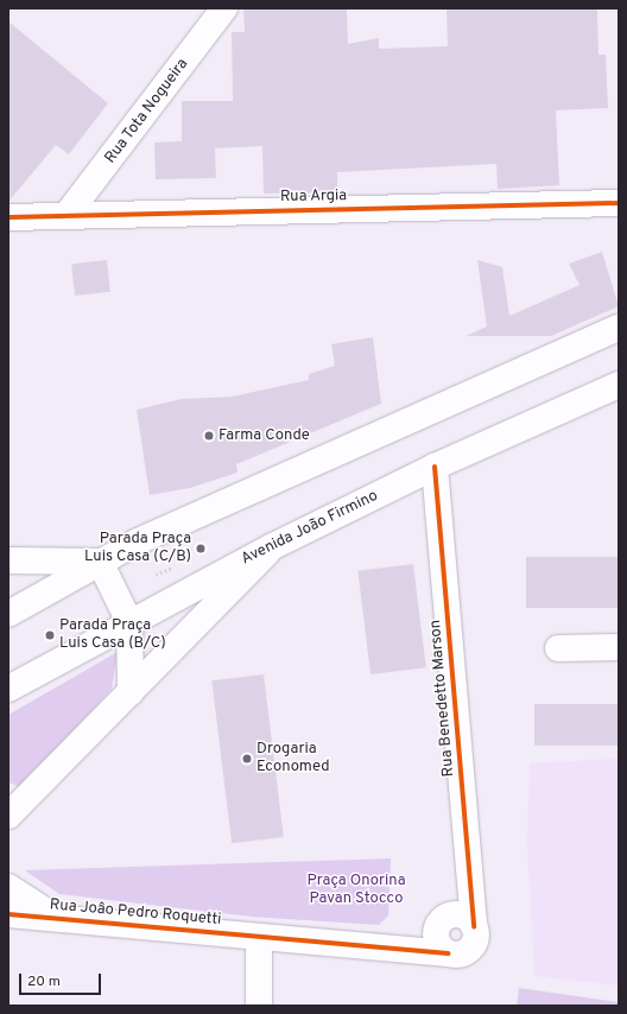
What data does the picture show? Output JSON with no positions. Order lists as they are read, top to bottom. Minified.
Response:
{"streets":{"street":["Rua Tota Nogueira","Rua Argia","Avenida João Firmino","Rua Benedetto Marson","Rua Joâo Pedro Roquetti"]},"crossings":[["Rua Tota Nogueira","Rua Argia"],["Avenida João Firmino","Rua Benedetto Marson"],["Rua Benedetto Marson","Rua Joâo Pedro Roquetti"]],"parks":["Praça Onorina Pavan Stocco"],"places":["Farma Conde","Parada Praça Luis Casa (C/B)","Parada Praça Luis Casa (B/C)","Drogaria Economed"],"scale_bar":"20 m"}
